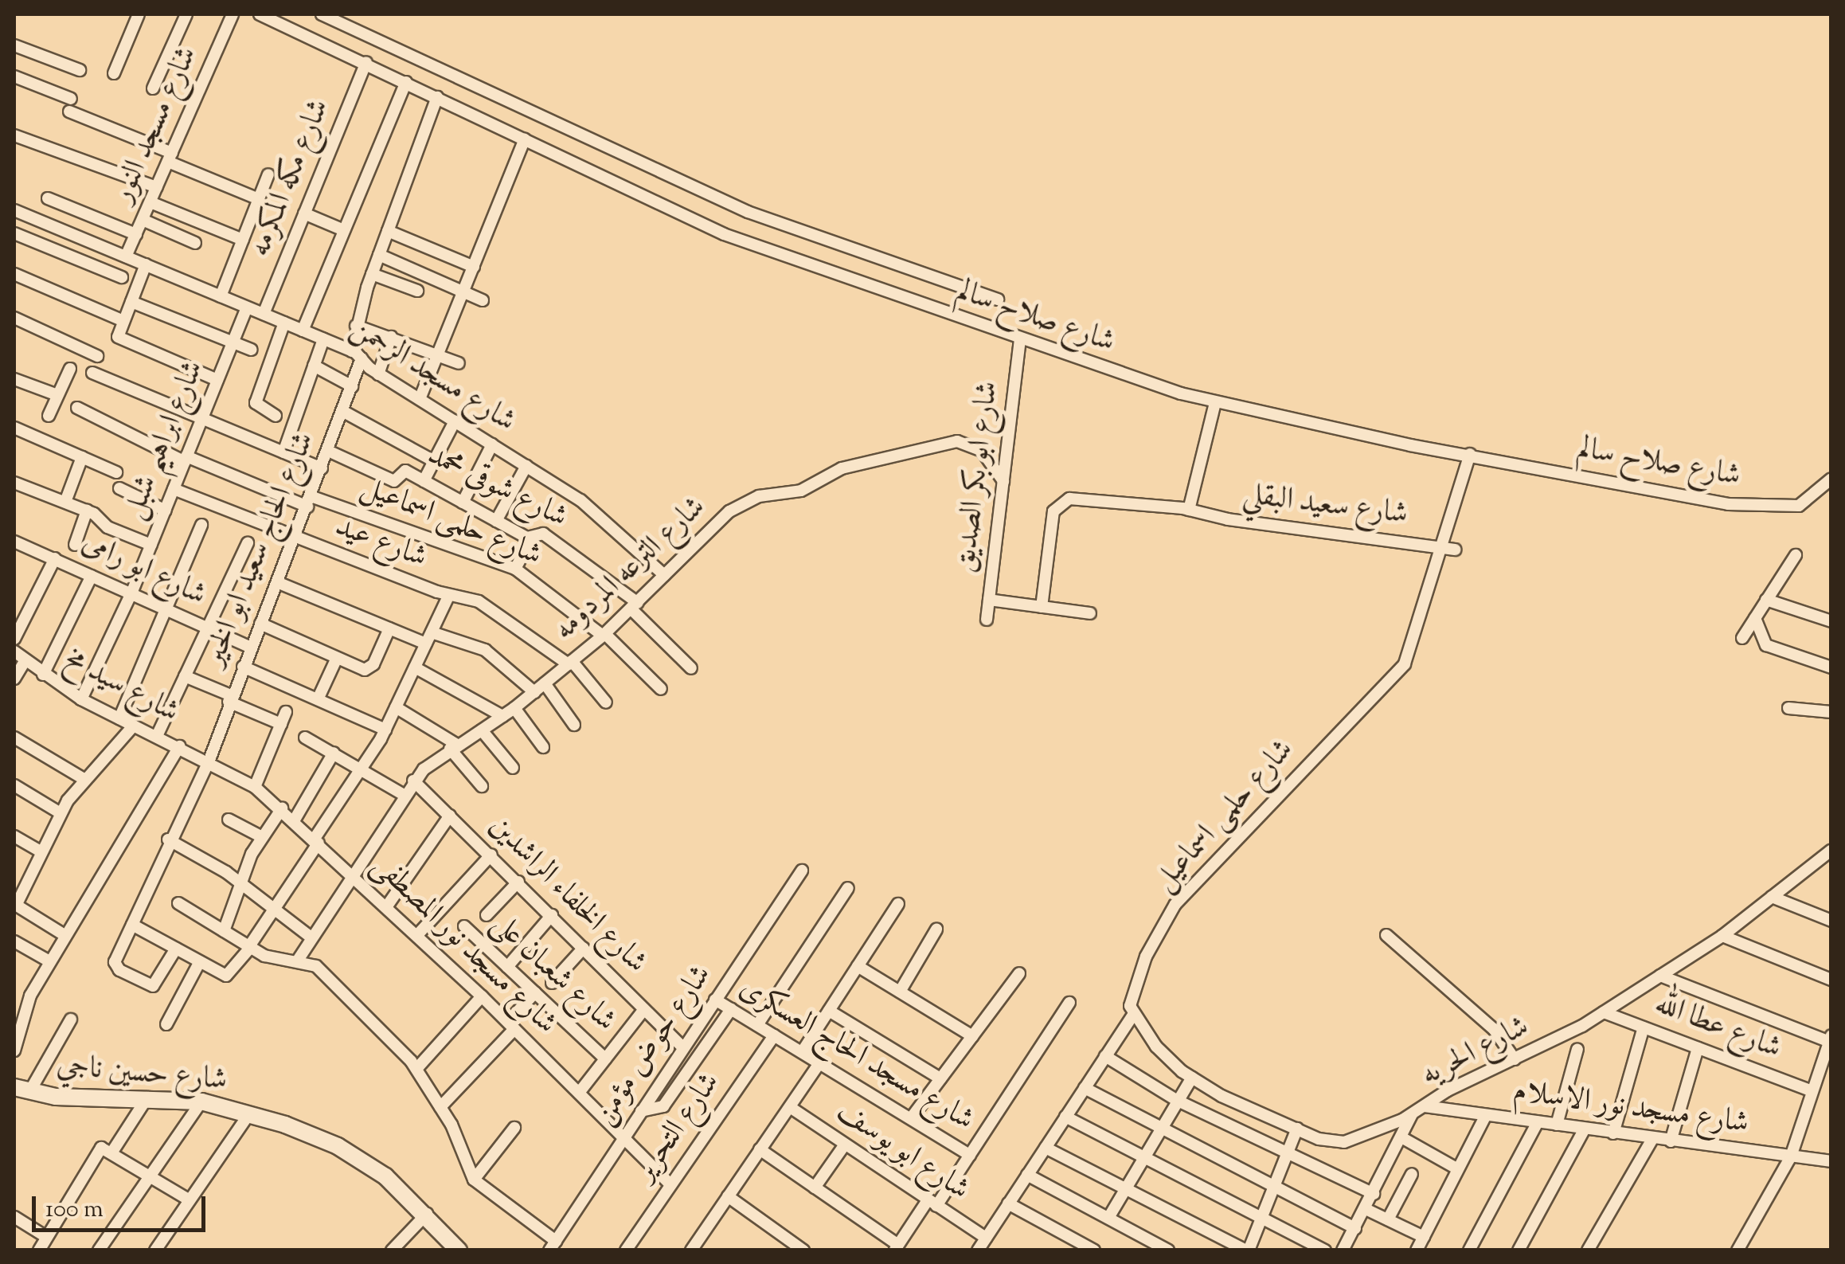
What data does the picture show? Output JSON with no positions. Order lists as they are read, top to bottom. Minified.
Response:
{"streets":{"street":["شارع مسجد النور","شارع مكه المكرمه","شارع صلاح سالم","شارع مسجد الرحمن","شارع ابراهيم شبل","شارع ابو بكر الصديق","شارع شوقى محمد","شارع سعيد البقلي","شارع حلمى اسماعيل","شارع عيد","شارع الحاج سعيد ابو الخير","شارع الترعه المردومه","شارع ابو رامى","شارع سيد مخ","شارع الخلفاء الراشدين","شارع مسجد نور المصطفى","شارع شعبان على","شارع عطا الله","شارع حوض مؤمن","شارع الحريه","شارع مسجد الحاج العسكرى","شارع حسين ناجي","شارع مسجد نور الاسلام","شارع التحرير","شارع ابو يوسف"]},"crossings":[["شارع مسجد النور","شارع مسجد الرحمن"],["شارع مكه المكرمه","شارع صلاح سالم"],["شارع مكه المكرمه","شارع مسجد الرحمن"],["شارع صلاح سالم","شارع ابو بكر الصديق"],["شارع صلاح سالم","شارع حلمى اسماعيل"],["شارع صلاح سالم","شارع الحاج سعيد ابو الخير"],["شارع مسجد الرحمن","شارع ابراهيم شبل"],["شارع مسجد الرحمن","شارع الحاج سعيد ابو الخير"],["شارع مسجد الرحمن","شارع الترعه المردومه"],["شارع ابراهيم شبل","شارع حلمى اسماعيل"],["شارع ابراهيم شبل","شارع عيد"],["شارع ابراهيم شبل","شارع ابو رامى"],["شارع ابراهيم شبل","شارع سيد مخ"],["شارع ابو بكر الصديق","شارع الترعه المردومه"],["شارع شوقى محمد","شارع الحاج سعيد ابو الخير"],["شارع شوقى محمد","شارع الترعه المردومه"],["شارع سعيد البقلي","شارع حلمى اسماعيل"],["شارع حلمى اسماعيل","شارع الحاج سعيد ابو الخير"],["شارع حلمى اسماعيل","شارع الترعه المردومه"],["شارع حلمى اسماعيل","شارع الحريه"],["شارع حلمى اسماعيل","شارع ابو يوسف"],["شارع عيد","شارع الحاج سعيد ابو الخير"],["شارع عيد","شارع الترعه المردومه"],["شارع الحاج سعيد ابو الخير","شارع ابو رامى"],["شارع الحاج سعيد ابو الخير","شارع سيد مخ"],["شارع الحاج سعيد ابو الخير","شارع مسجد نور المصطفى"],["شارع الترعه المردومه","شارع الخلفاء الراشدين"],["شارع الترعه المردومه","شارع مسجد نور المصطفى"],["شارع سيد مخ","شارع مسجد نور المصطفى"],["شارع الخلفاء الراشدين","شارع حوض مؤمن"],["شارع مسجد نور المصطفى","شارع حوض مؤمن"],["شارع مسجد نور المصطفى","شارع التحرير"],["شارع عطا الله","شارع الحريه"],["شارع حوض مؤمن","شارع مسجد الحاج العسكرى"],["شارع الحريه","شارع مسجد نور الاسلام"],["شارع مسجد الحاج العسكرى","شارع التحرير"]],"scale_bar":"100 m"}
